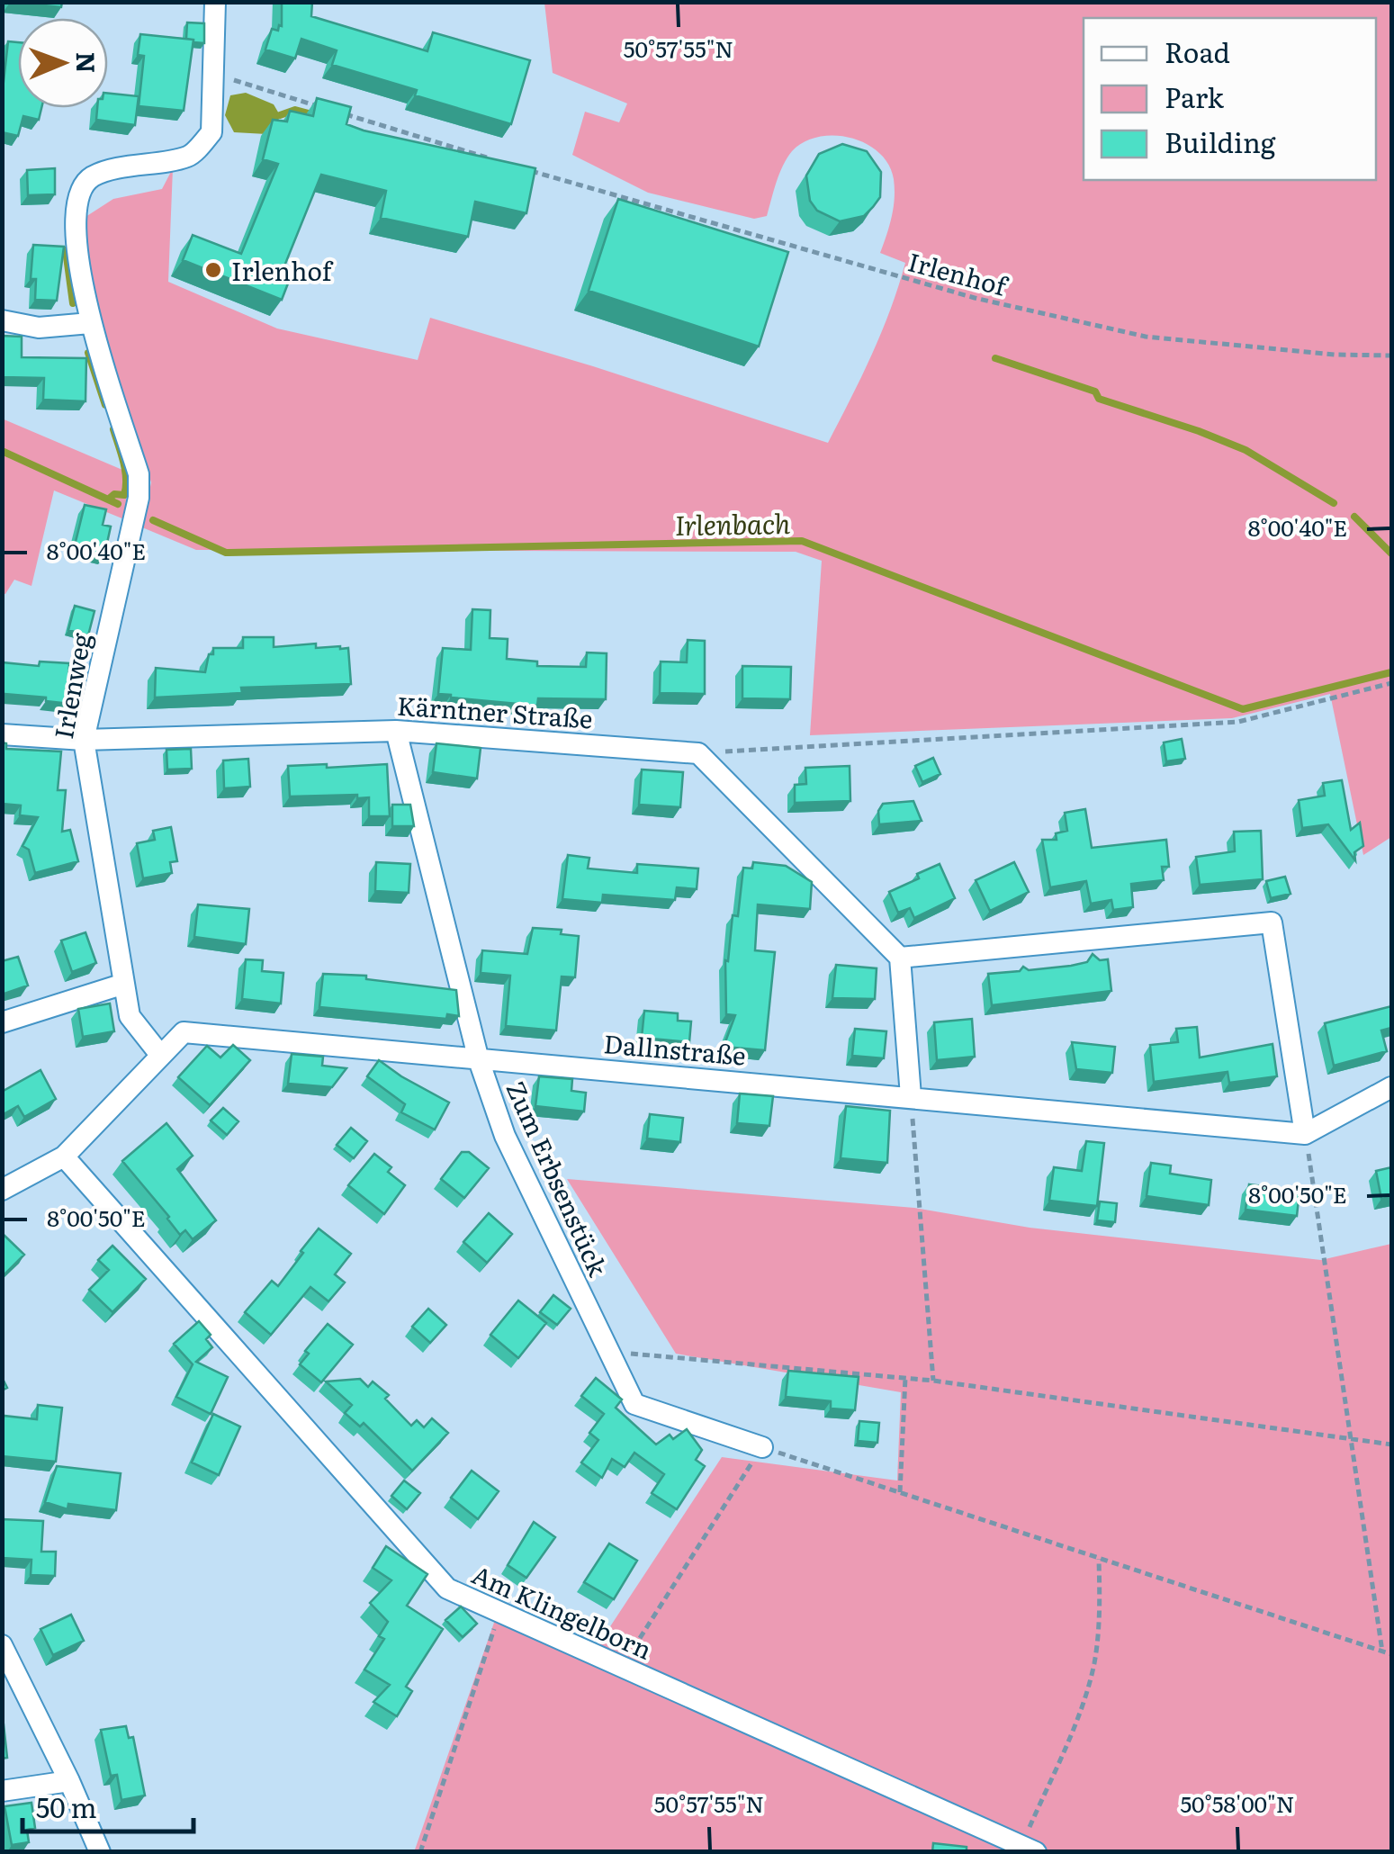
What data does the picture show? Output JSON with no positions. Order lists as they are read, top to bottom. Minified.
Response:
{"streets":{"street":["Irlenweg","Kärntner Straße","Dallnstraße","Zum Erbsenstück","Am Klingelborn"],"path":["Irlenhof"]},"crossings":[["Irlenweg","Kärntner Straße"],["Irlenweg","Dallnstraße"],["Kärntner Straße","Zum Erbsenstück"],["Dallnstraße","Zum Erbsenstück"],["Dallnstraße","Am Klingelborn"]],"water":["Irlenbach"],"places":["Irlenhof"],"legend":["Road","Park","Building"],"scale_bar":"50 m","north":"right","coordinates":["50°57'55\"N","8°00'40\"E","8°00'50\"E","50°58'00\"N"]}
